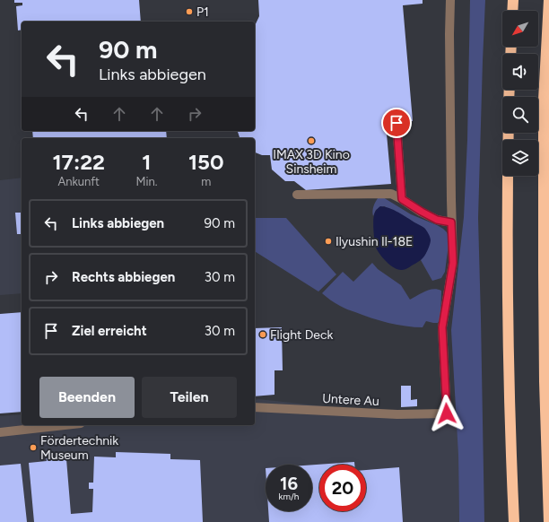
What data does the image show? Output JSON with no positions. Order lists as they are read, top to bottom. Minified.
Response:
{"streets":{"lane":["Untere Au"]},"places":["P1","IMAX 3D Kino Sinsheim","Ilyushin Il-18E","Flight Deck","Fördertechnik Museum"],"north":"bottom left","page":{"turn":["90 m","Links abbiegen"],"eta":["17:22","Ankunft","1","Min.","150","m"],"list":[{"name":"Links abbiegen","value":"90 m"},{"name":"Rechts abbiegen","value":"30 m"},{"name":"Ziel erreicht","value":"30 m"}],"buttons":["Beenden","Teilen"],"speed":"16 km/h","limit":"20"}}
